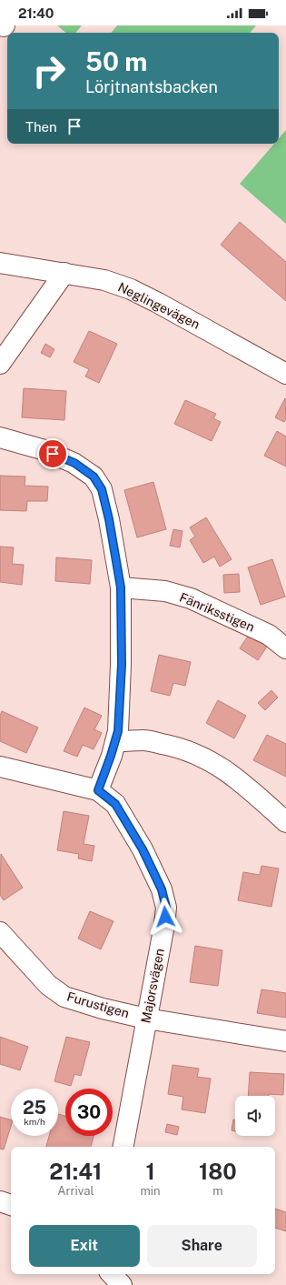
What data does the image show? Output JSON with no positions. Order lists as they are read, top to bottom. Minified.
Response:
{"streets":{"street":["Neglingevägen","Fänriksstigen","Majorsvägen","Furustigen"]},"crossings":[["Majorsvägen","Furustigen"]],"page":{"status":"21:40","turn":["50 m","Lörjtnantsbacken"],"then":"Then","speed":"25 km/h","limit":"30","eta":["21:41","Arrival","1","min","180","m"],"buttons":["Exit","Share"]}}
